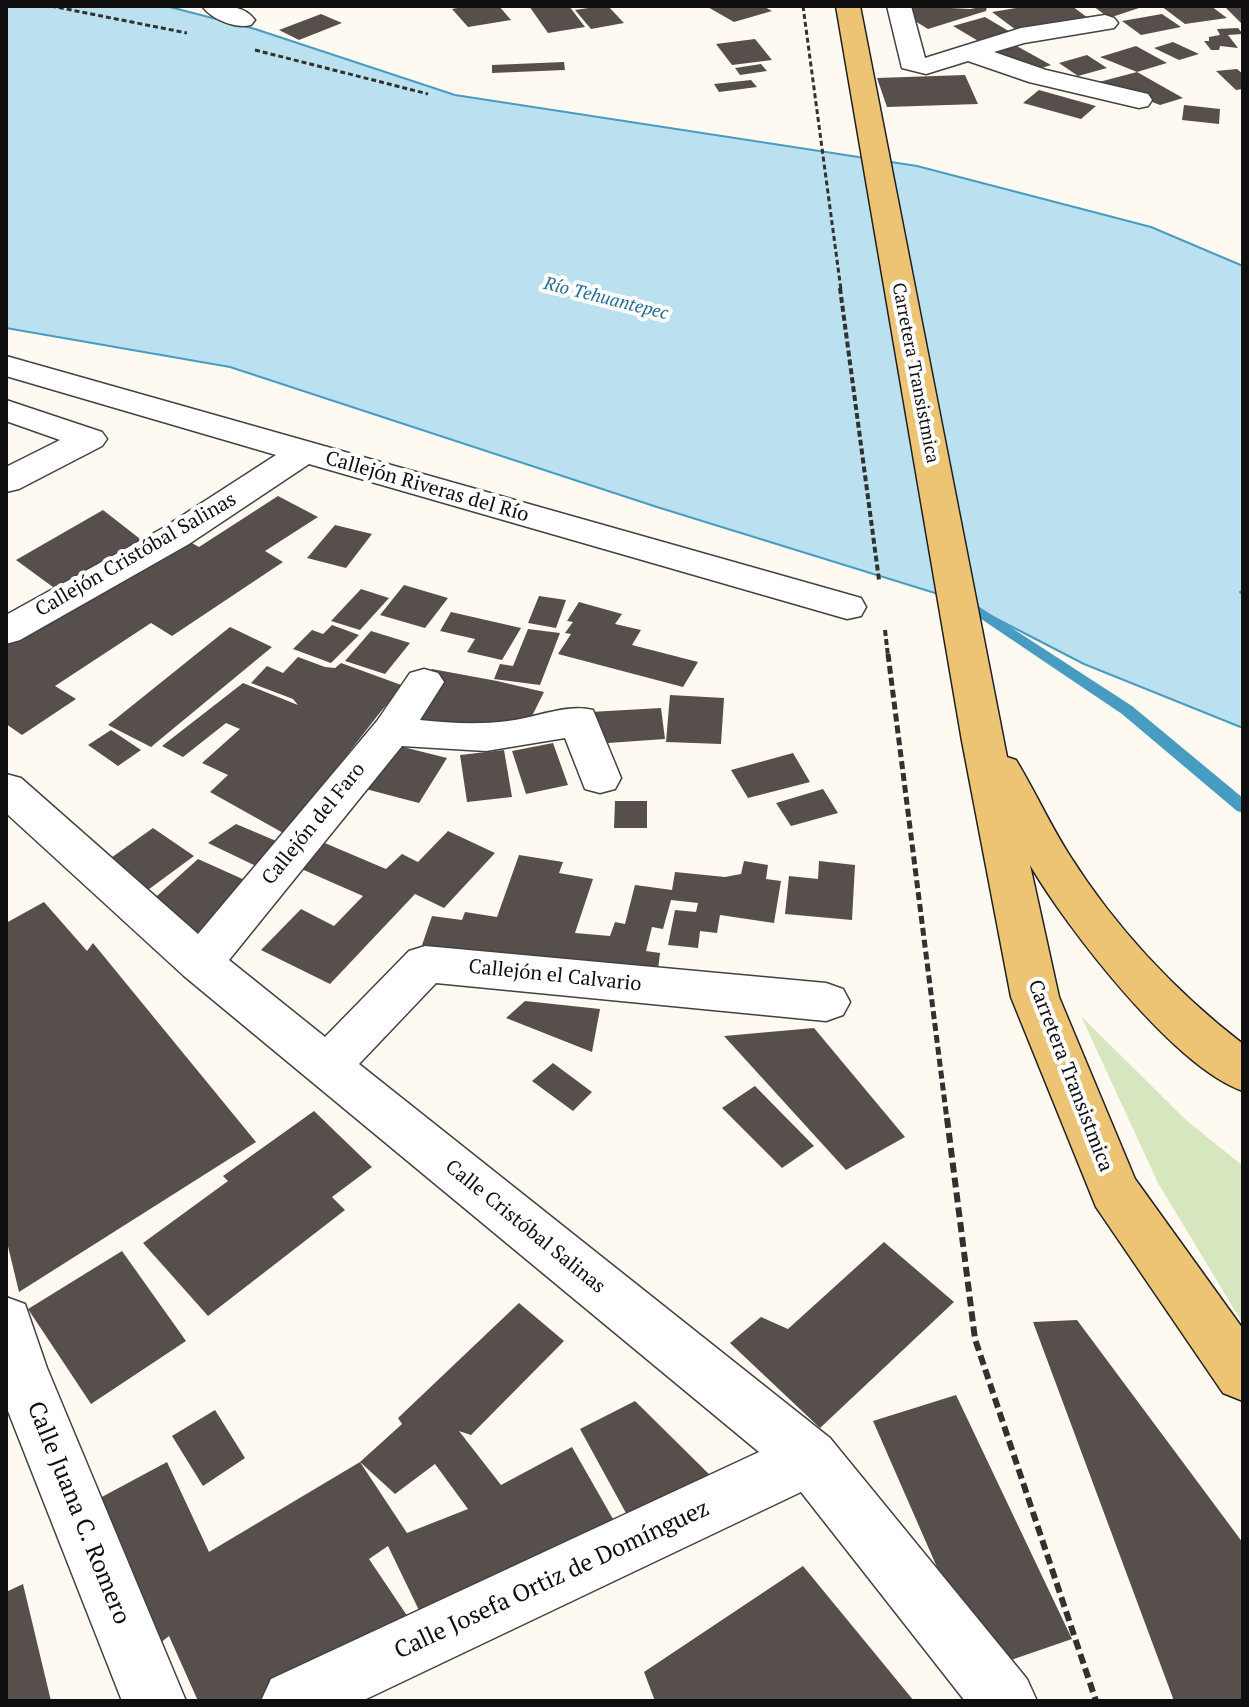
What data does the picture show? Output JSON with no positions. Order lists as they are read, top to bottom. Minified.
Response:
{"streets":{"main road":["Carretera Transistmica"],"street":["Callejón Riveras del Río","Callejón Cristóbal Salinas","Callejón del Faro","Callejón el Calvario","Calle Cristóbal Salinas","Calle Juana C. Romero","Calle Josefa Ortiz de Domínguez"]},"crossings":[["Callejón Riveras del Río","Callejón Cristóbal Salinas"],["Callejón del Faro","Calle Cristóbal Salinas"],["Callejón el Calvario","Calle Cristóbal Salinas"],["Calle Cristóbal Salinas","Calle Josefa Ortiz de Domínguez"]],"water":["Río Tehuantepec"]}
